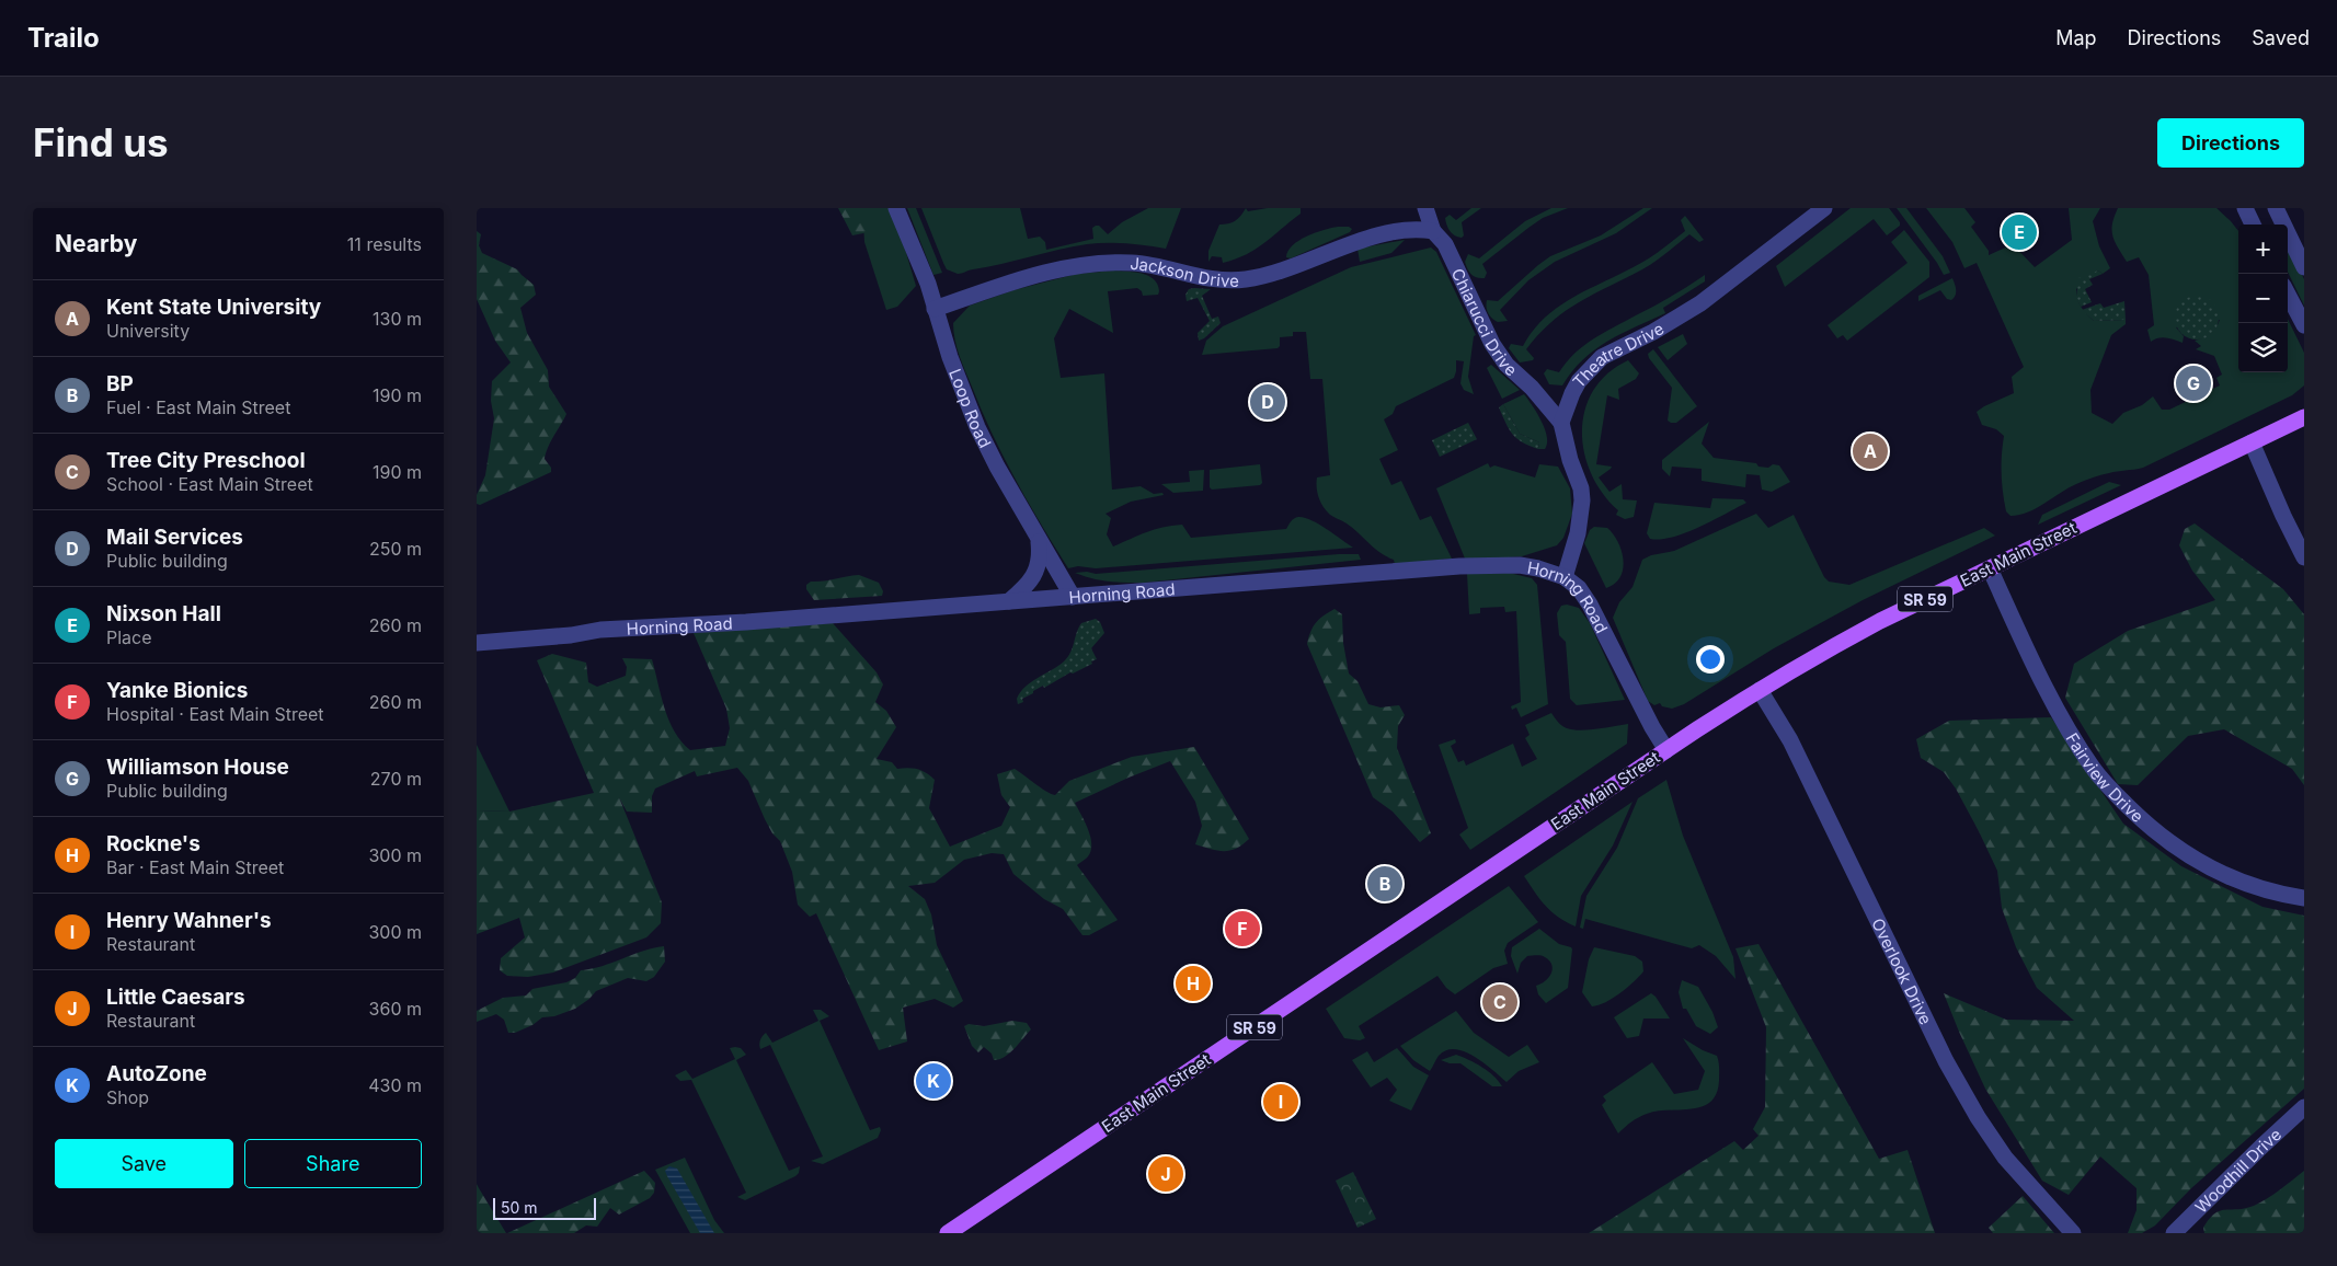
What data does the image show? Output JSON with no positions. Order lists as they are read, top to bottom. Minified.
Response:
{"streets":{"main road":["East Main Street","SR 59"],"street":["Jackson Drive","Chiarucci Drive","Theatre Drive","Loop Road","Horning Road","Fairview Drive","Overlook Drive","Woodhill Drive"]},"crossings":[["Jackson Drive","Chiarucci Drive"],["Jackson Drive","Loop Road"],["Chiarucci Drive","Theatre Drive"],["Loop Road","Horning Road"],["East Main Street","Horning Road"],["East Main Street","Fairview Drive"],["East Main Street","Overlook Drive"]],"scale_bar":"50 m","page":{"header":"Trailo","nav":["Map","Directions","Saved"],"buttons":["Directions",["Save","Share"]],"title":"Find us","heading":["Nearby","11 results"],"pins":["E","G","D","A","B","F","H","C","K","I","J"],"map_buttons":["+","−"],"list":[{"mark":"A","name":"Kent State University","note":"University","value":"130 m"},{"mark":"B","name":"BP","note":"Fuel · East Main Street","value":"190 m"},{"mark":"C","name":"Tree City Preschool","note":"School · East Main Street","value":"190 m"},{"mark":"D","name":"Mail Services","note":"Public building","value":"250 m"},{"mark":"E","name":"Nixson Hall","note":"Place","value":"260 m"},{"mark":"F","name":"Yanke Bionics","note":"Hospital · East Main Street","value":"260 m"},{"mark":"G","name":"Williamson House","note":"Public building","value":"270 m"},{"mark":"H","name":"Rockne's","note":"Bar · East Main Street","value":"300 m"},{"mark":"I","name":"Henry Wahner's","note":"Restaurant","value":"300 m"},{"mark":"J","name":"Little Caesars","note":"Restaurant","value":"360 m"},{"mark":"K","name":"AutoZone","note":"Shop","value":"430 m"}],"scale":"50 m"}}
